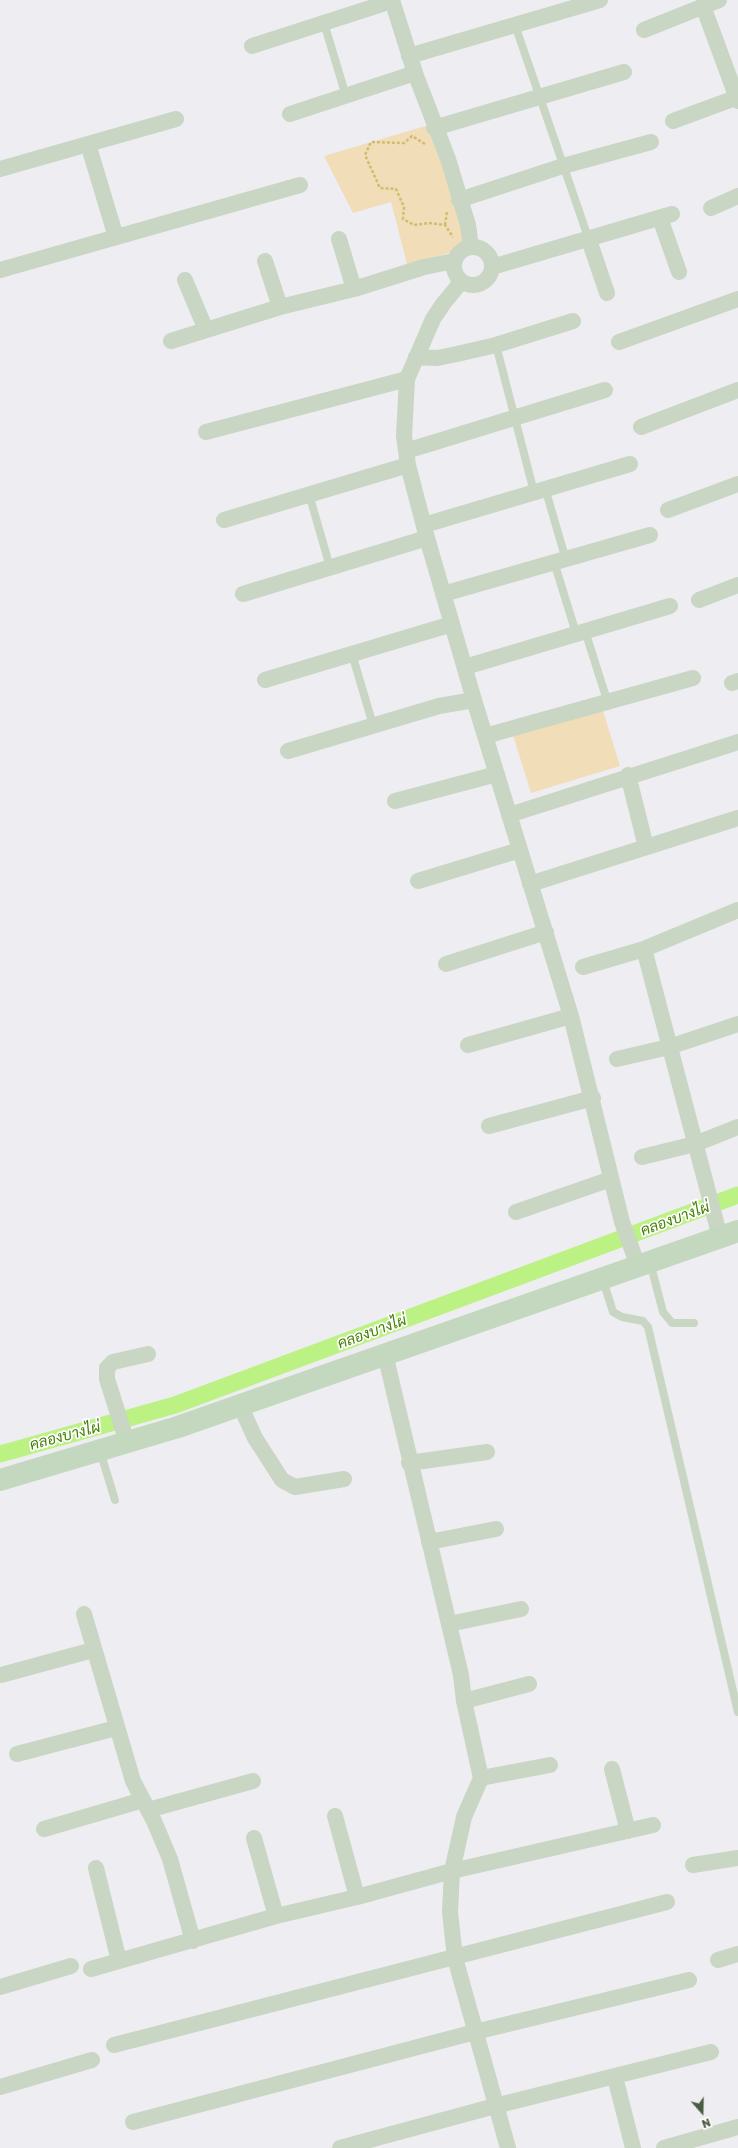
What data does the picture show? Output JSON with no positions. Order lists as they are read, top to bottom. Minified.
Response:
{"water":["คลองบางไผ่"],"north":"bottom"}
